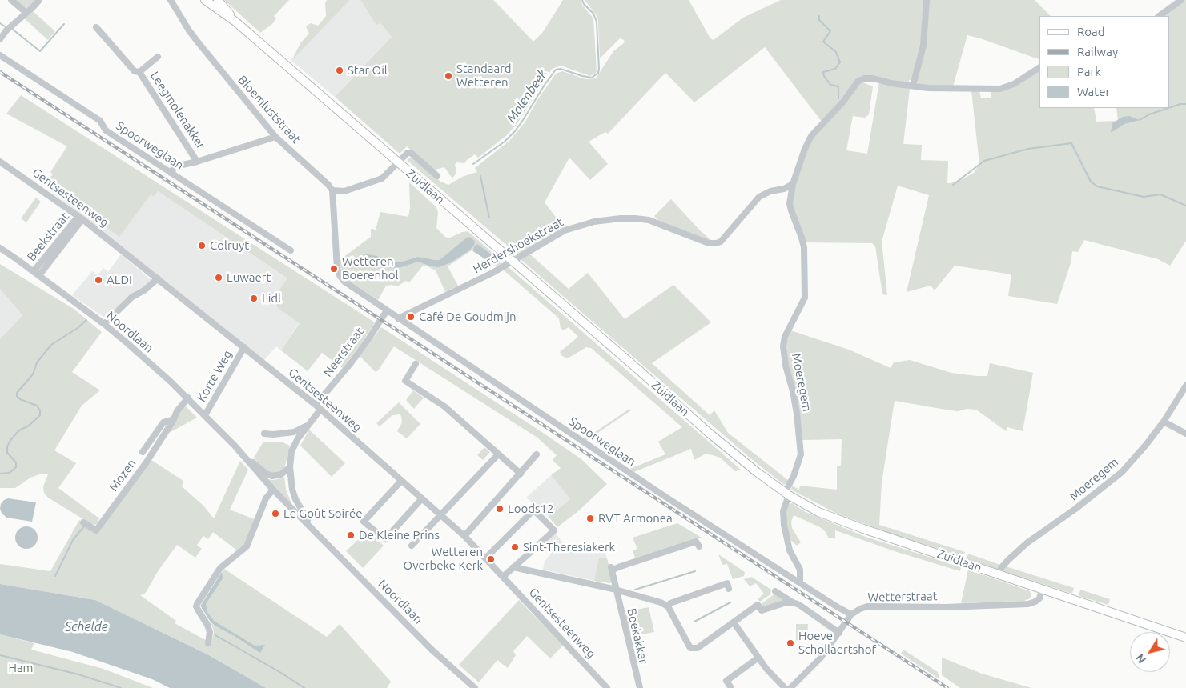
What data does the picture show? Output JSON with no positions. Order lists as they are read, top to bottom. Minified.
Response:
{"streets":{"main road":["Zuidlaan"],"street":["Bloemluststraat","Leegmolenakker","Spoorweglaan","Gentsesteenweg","Beekstraat","Herdershoekstraat","Noordlaan","Neerstraat","Korte Weg","Moeregem","Mozen","Wetterstraat","Boekakker"]},"crossings":[["Bloemluststraat","Spoorweglaan"],["Spoorweglaan","Herdershoekstraat"],["Spoorweglaan","Neerstraat"],["Spoorweglaan","Moeregem"],["Spoorweglaan","Wetterstraat"],["Zuidlaan","Herdershoekstraat"],["Zuidlaan","Moeregem"],["Zuidlaan","Wetterstraat"],["Gentsesteenweg","Beekstraat"],["Gentsesteenweg","Noordlaan"],["Gentsesteenweg","Neerstraat"],["Gentsesteenweg","Korte Weg"],["Beekstraat","Noordlaan"],["Herdershoekstraat","Moeregem"],["Noordlaan","Neerstraat"],["Noordlaan","Korte Weg"],["Noordlaan","Mozen"]],"water":["Molenbeek","Schelde"],"parks":["Ham"],"places":["Star Oil","Standaard Wetteren","Colruyt","Wetteren Boerenhol","Luwaert","ALDI","Lidl","Café De Goudmijn","Loods12","Le Goût Soirée","RVT Armonea","De Kleine Prins","Sint-Theresiakerk","Wetteren Overbeke Kerk","Hoeve Schollaertshof"],"legend":["Road","Railway","Park","Water"],"north":"bottom left"}
